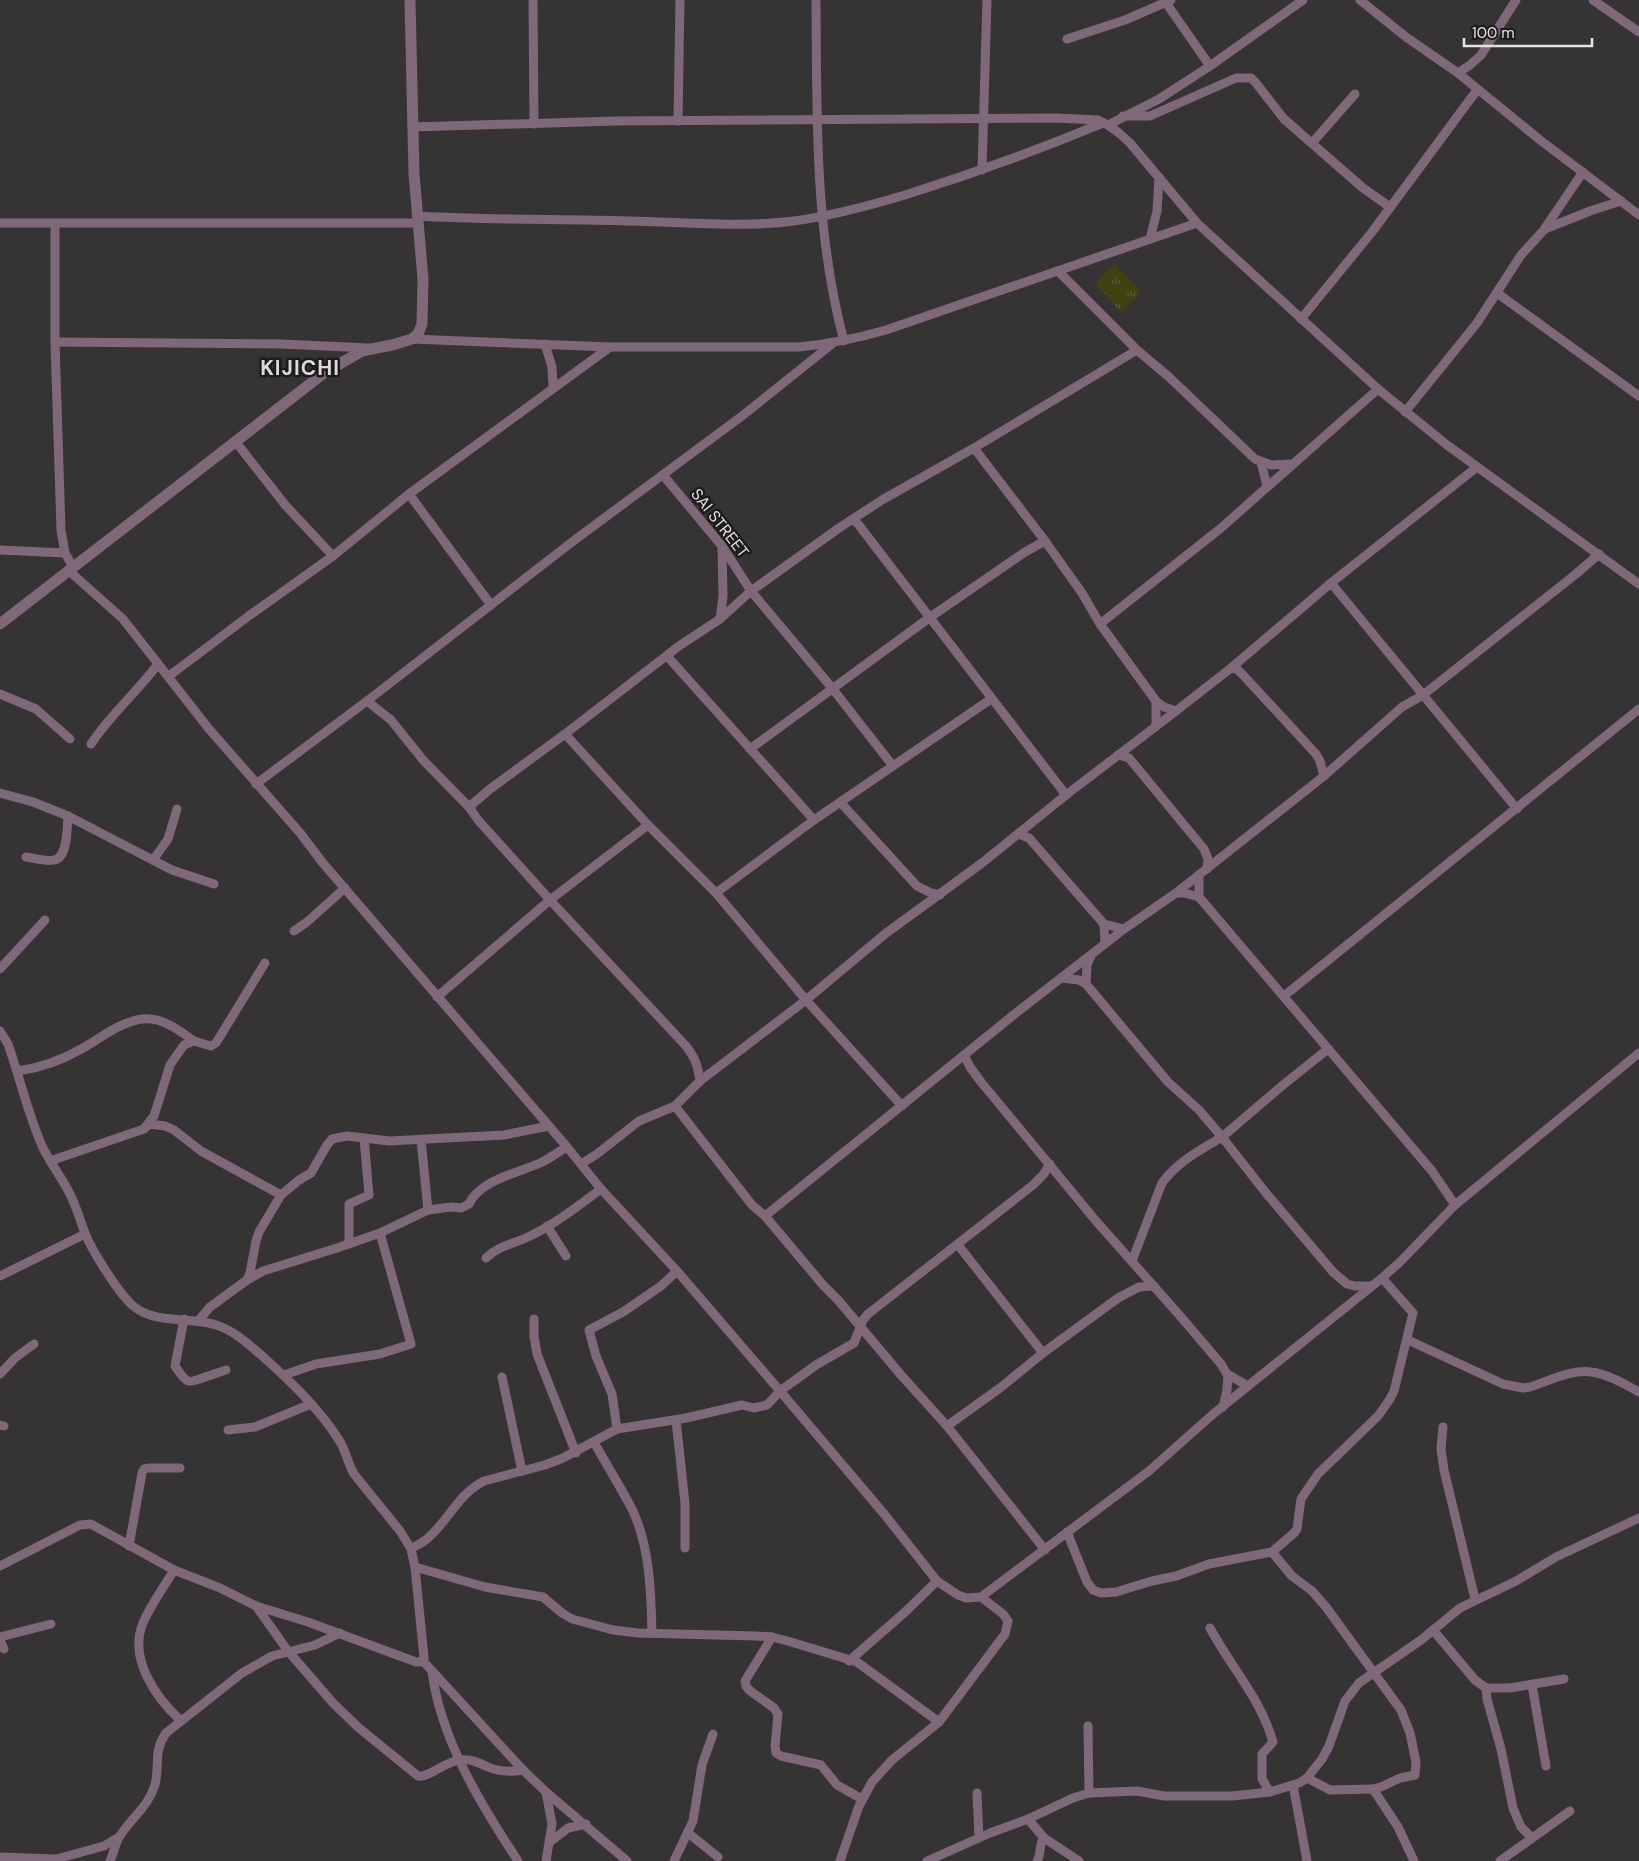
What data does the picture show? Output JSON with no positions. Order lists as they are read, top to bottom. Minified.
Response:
{"streets":{"street":["SAI STREET"]},"districts":["KIJICHI"],"scale_bar":"100 m"}
